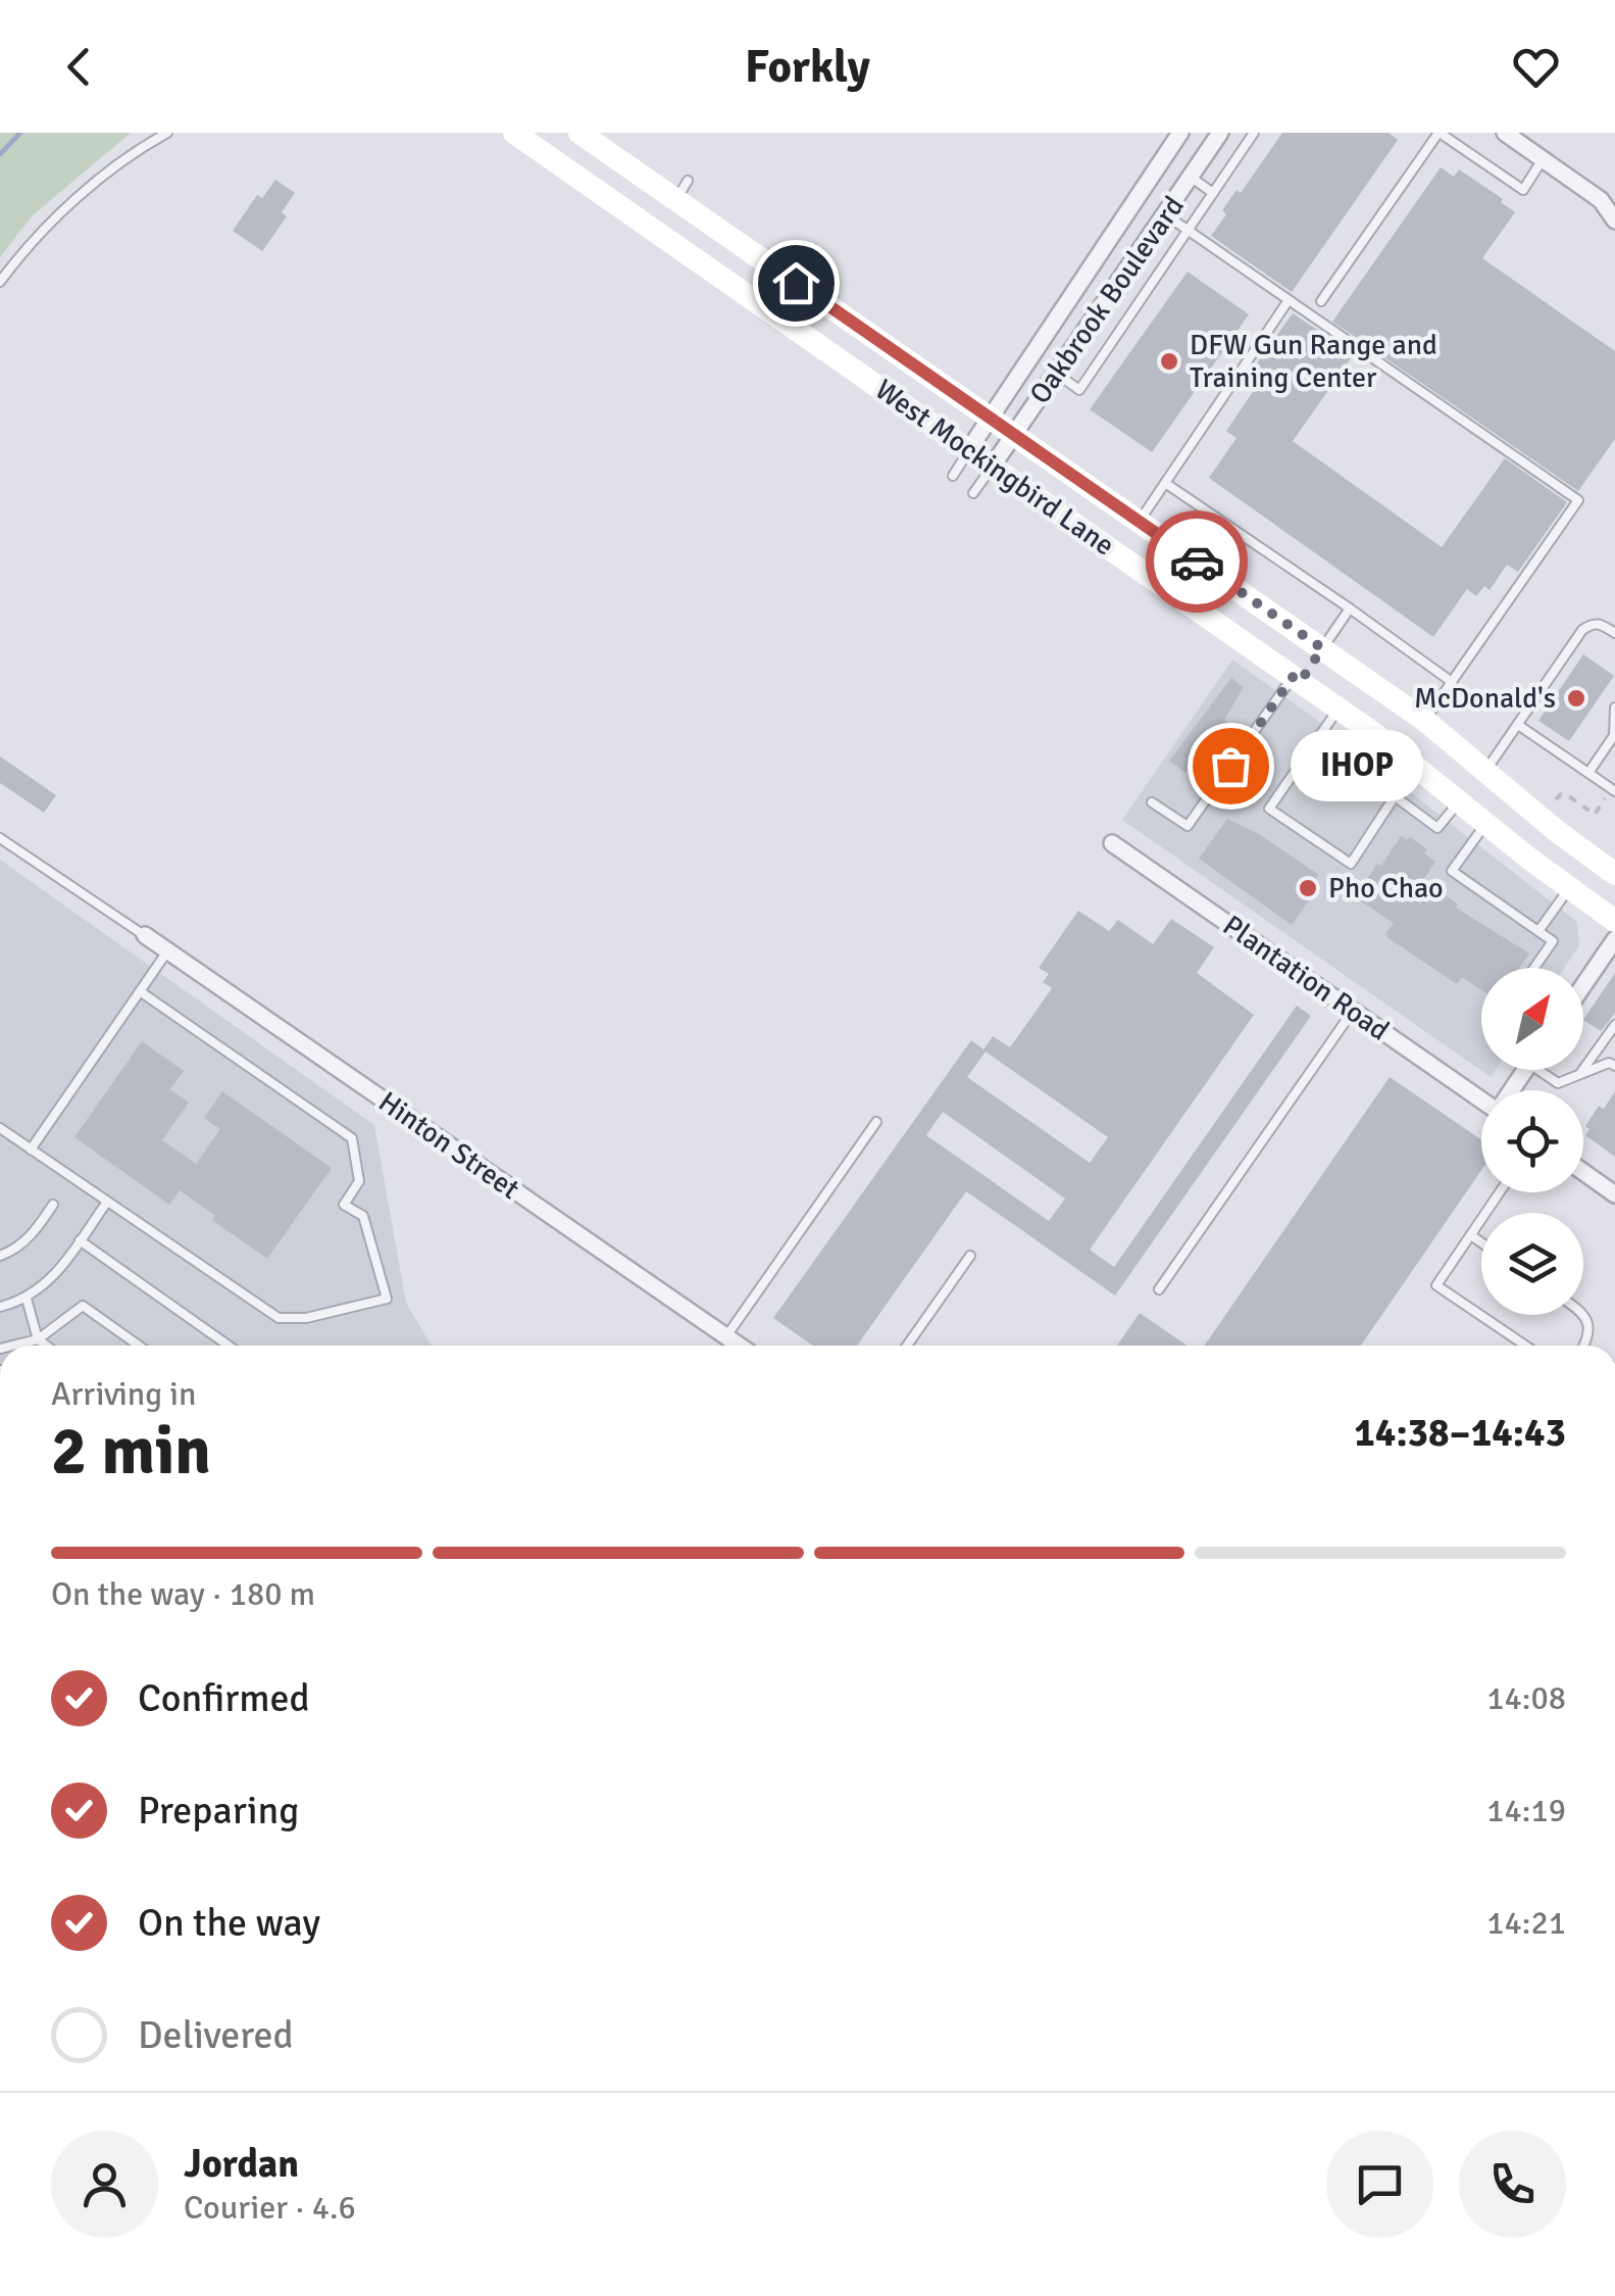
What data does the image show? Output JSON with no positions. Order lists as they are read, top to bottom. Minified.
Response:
{"streets":{"main road":["West Mockingbird Lane"],"street":["Oakbrook Boulevard","Plantation Road","Hinton Street"]},"crossings":[["Oakbrook Boulevard","West Mockingbird Lane"]],"places":["DFW Gun Range and Training Center","McDonald's","IHOP","Pho Chao"],"north":"top right","page":{"header":"Forkly","bubble":"IHOP","heading":["2 min","Arriving in","14:38–14:43"],"panel":["Jordan","Courier · 4.6"],"bar":"On the way · 180 m","list":[["Confirmed","14:08"],["Preparing","14:19"],["On the way","14:21"],"Delivered"]}}
